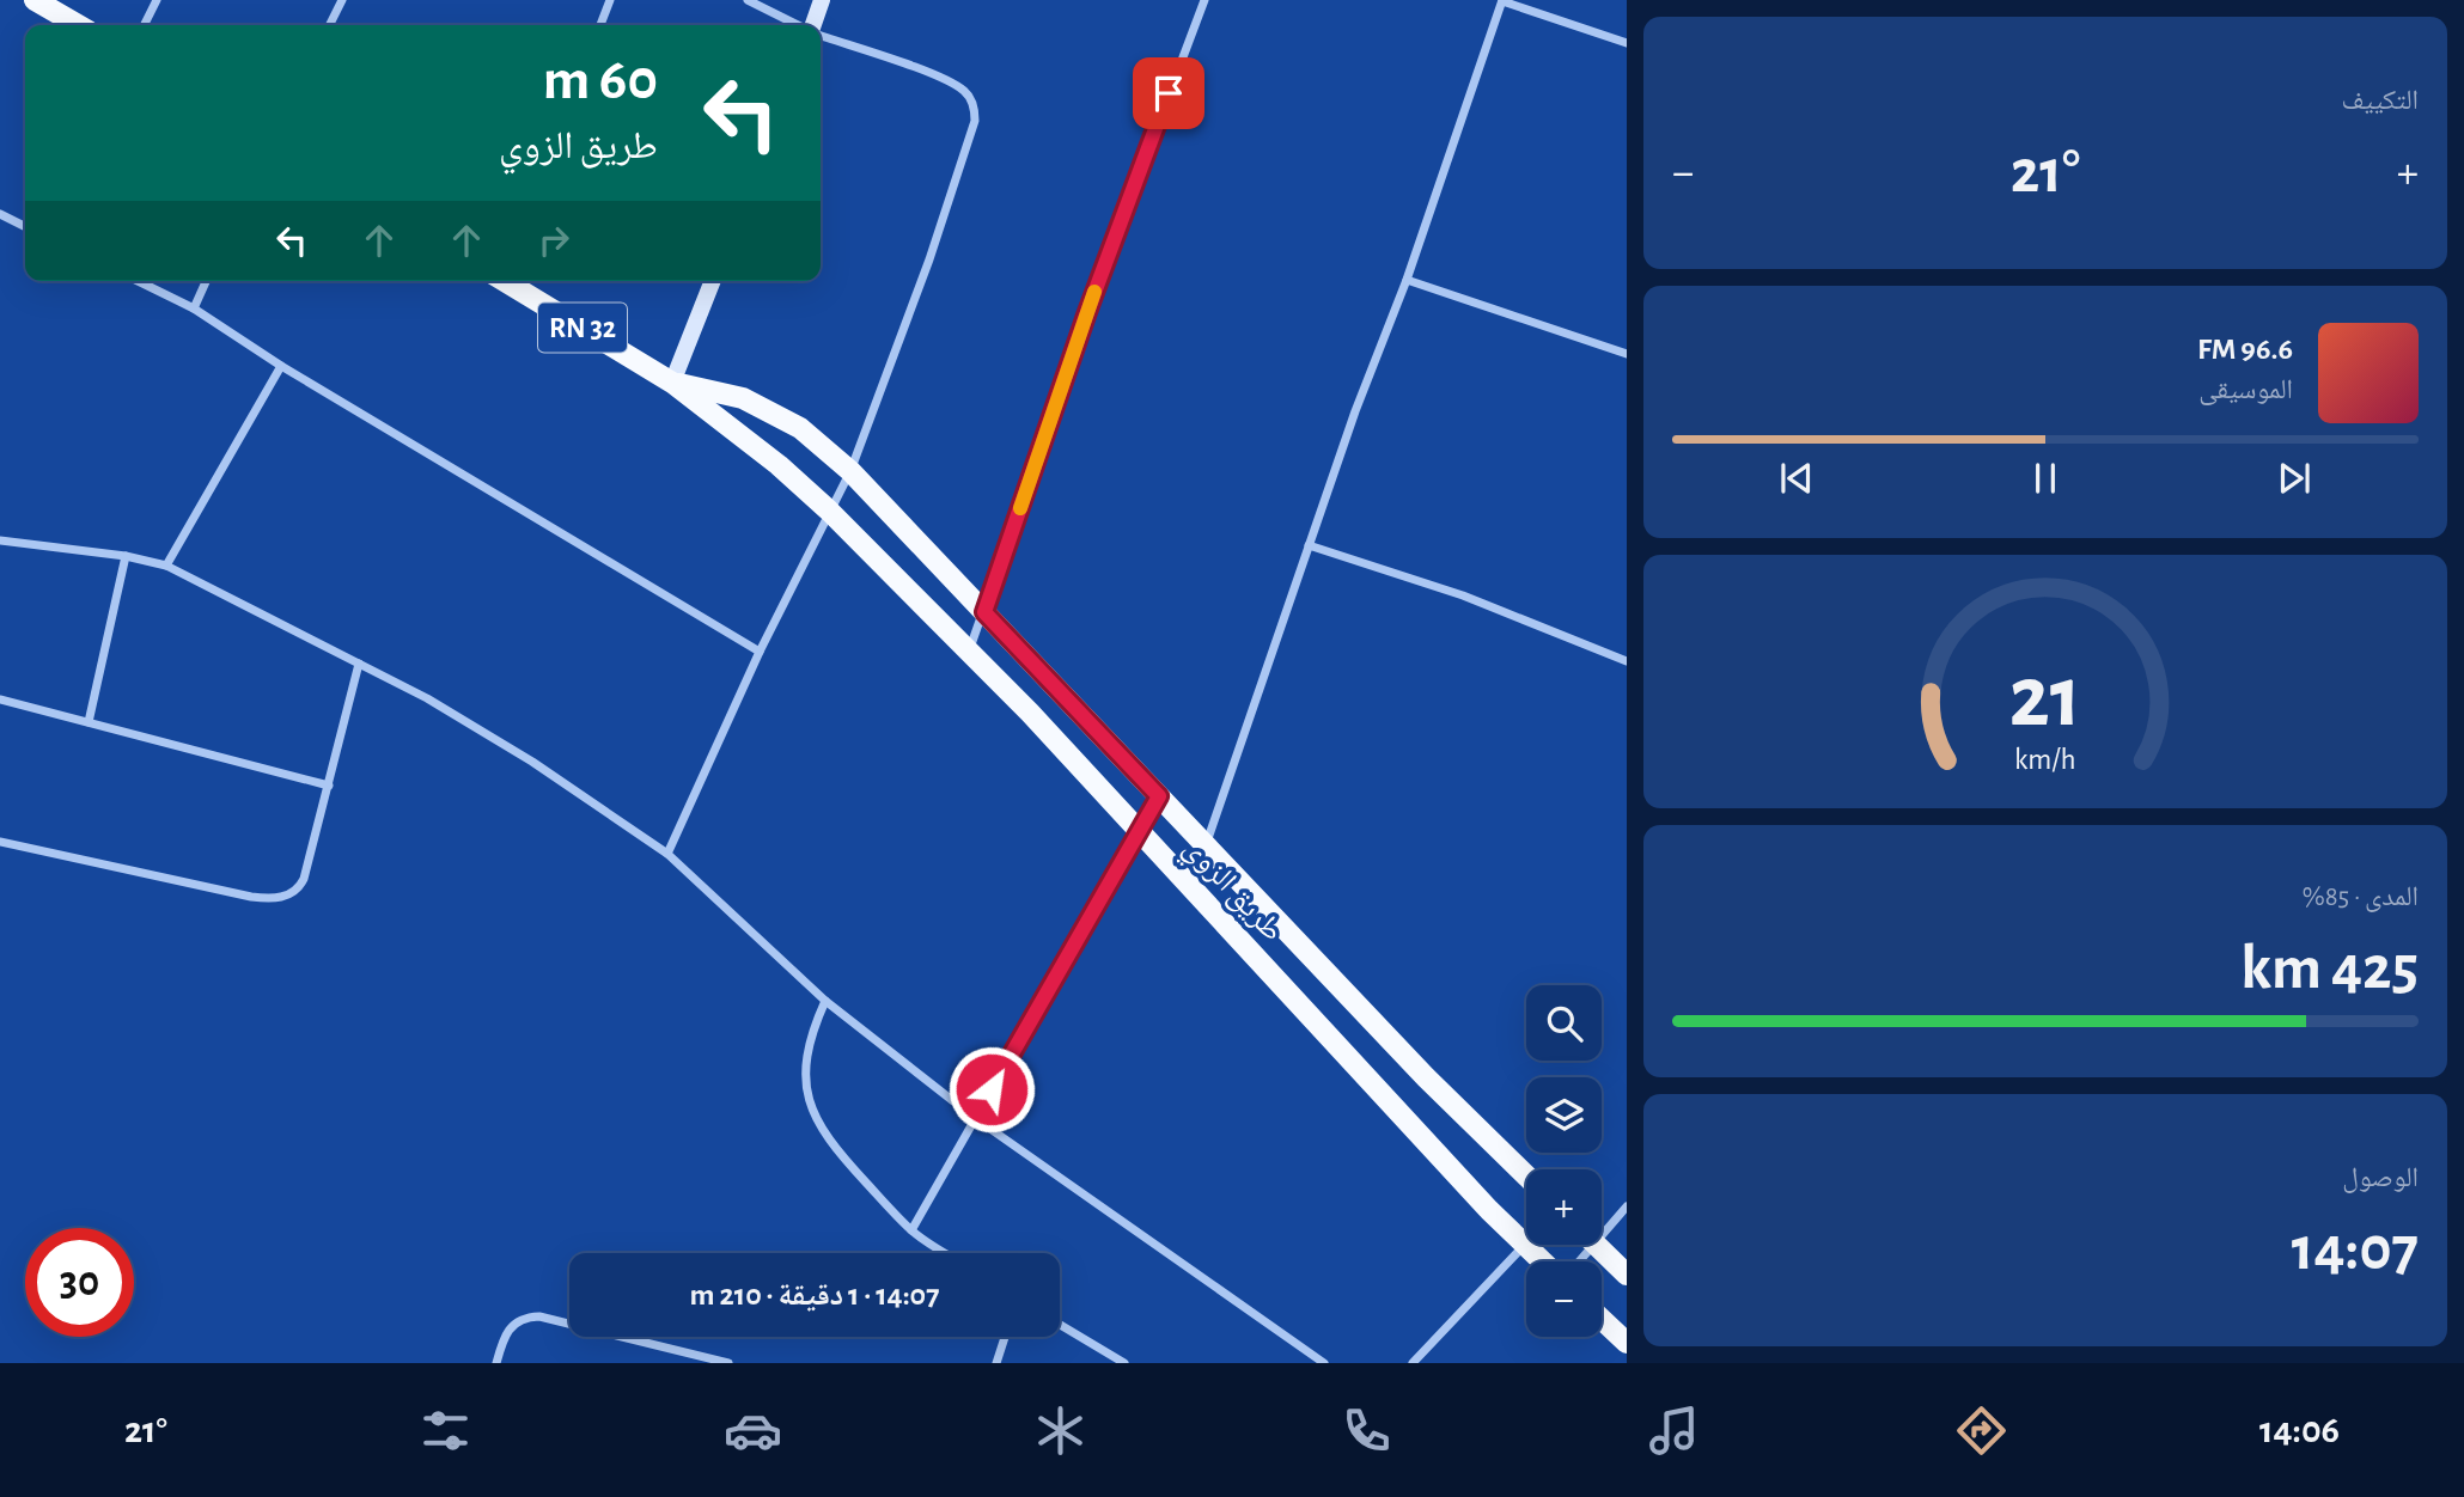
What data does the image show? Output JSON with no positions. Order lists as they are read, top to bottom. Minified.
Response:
{"streets":{"main road":["RN 32","طريق الزوي"]},"page":{"tile":["التكييف",["المدى · 85%","425 km"],["الوصول","14:07"]],"turn":["60 m","طريق الزوي"],"heat":["−","21°","+"],"song":["96.6 FM","الموسيقى"],"map_buttons":["+","−"],"limit":"30","trip":"14:07 · 1 دقيقة · 210 m","tabs":["14:06","21°"],"gauge":["21","km/h"]}}
